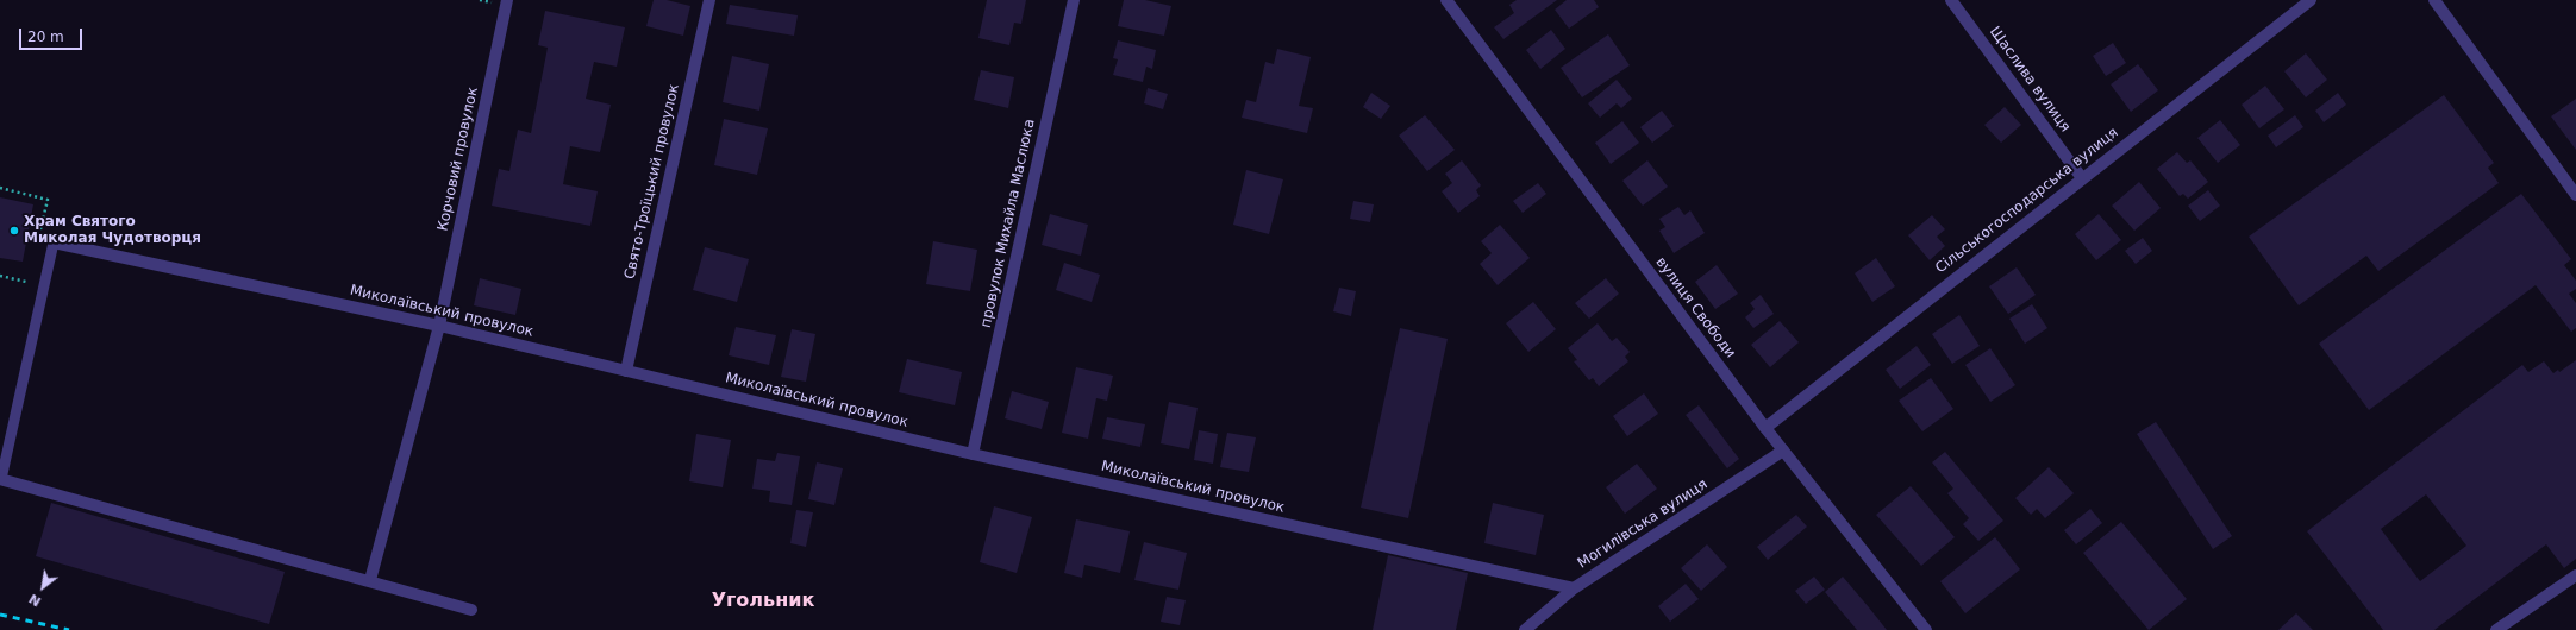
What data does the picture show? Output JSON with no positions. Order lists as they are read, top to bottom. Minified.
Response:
{"streets":{"street":["Щаслива вулиця","Корчовий провулок","Свято-Троїцький провулок","Сільськогосподарська вулиця","провулок Михайла Маслюка","вулиця Свободи","Миколаївський провулок","Могилівська вулиця"]},"crossings":[["Щаслива вулиця","Сільськогосподарська вулиця"],["Корчовий провулок","Миколаївський провулок"],["Свято-Троїцький провулок","Миколаївський провулок"],["Сільськогосподарська вулиця","вулиця Свободи"],["провулок Михайла Маслюка","Миколаївський провулок"],["вулиця Свободи","Могилівська вулиця"],["Миколаївський провулок","Могилівська вулиця"]],"districts":["Угольник"],"places":["Храм Святого Миколая Чудотворця"],"scale_bar":"20 m","north":"bottom left"}
